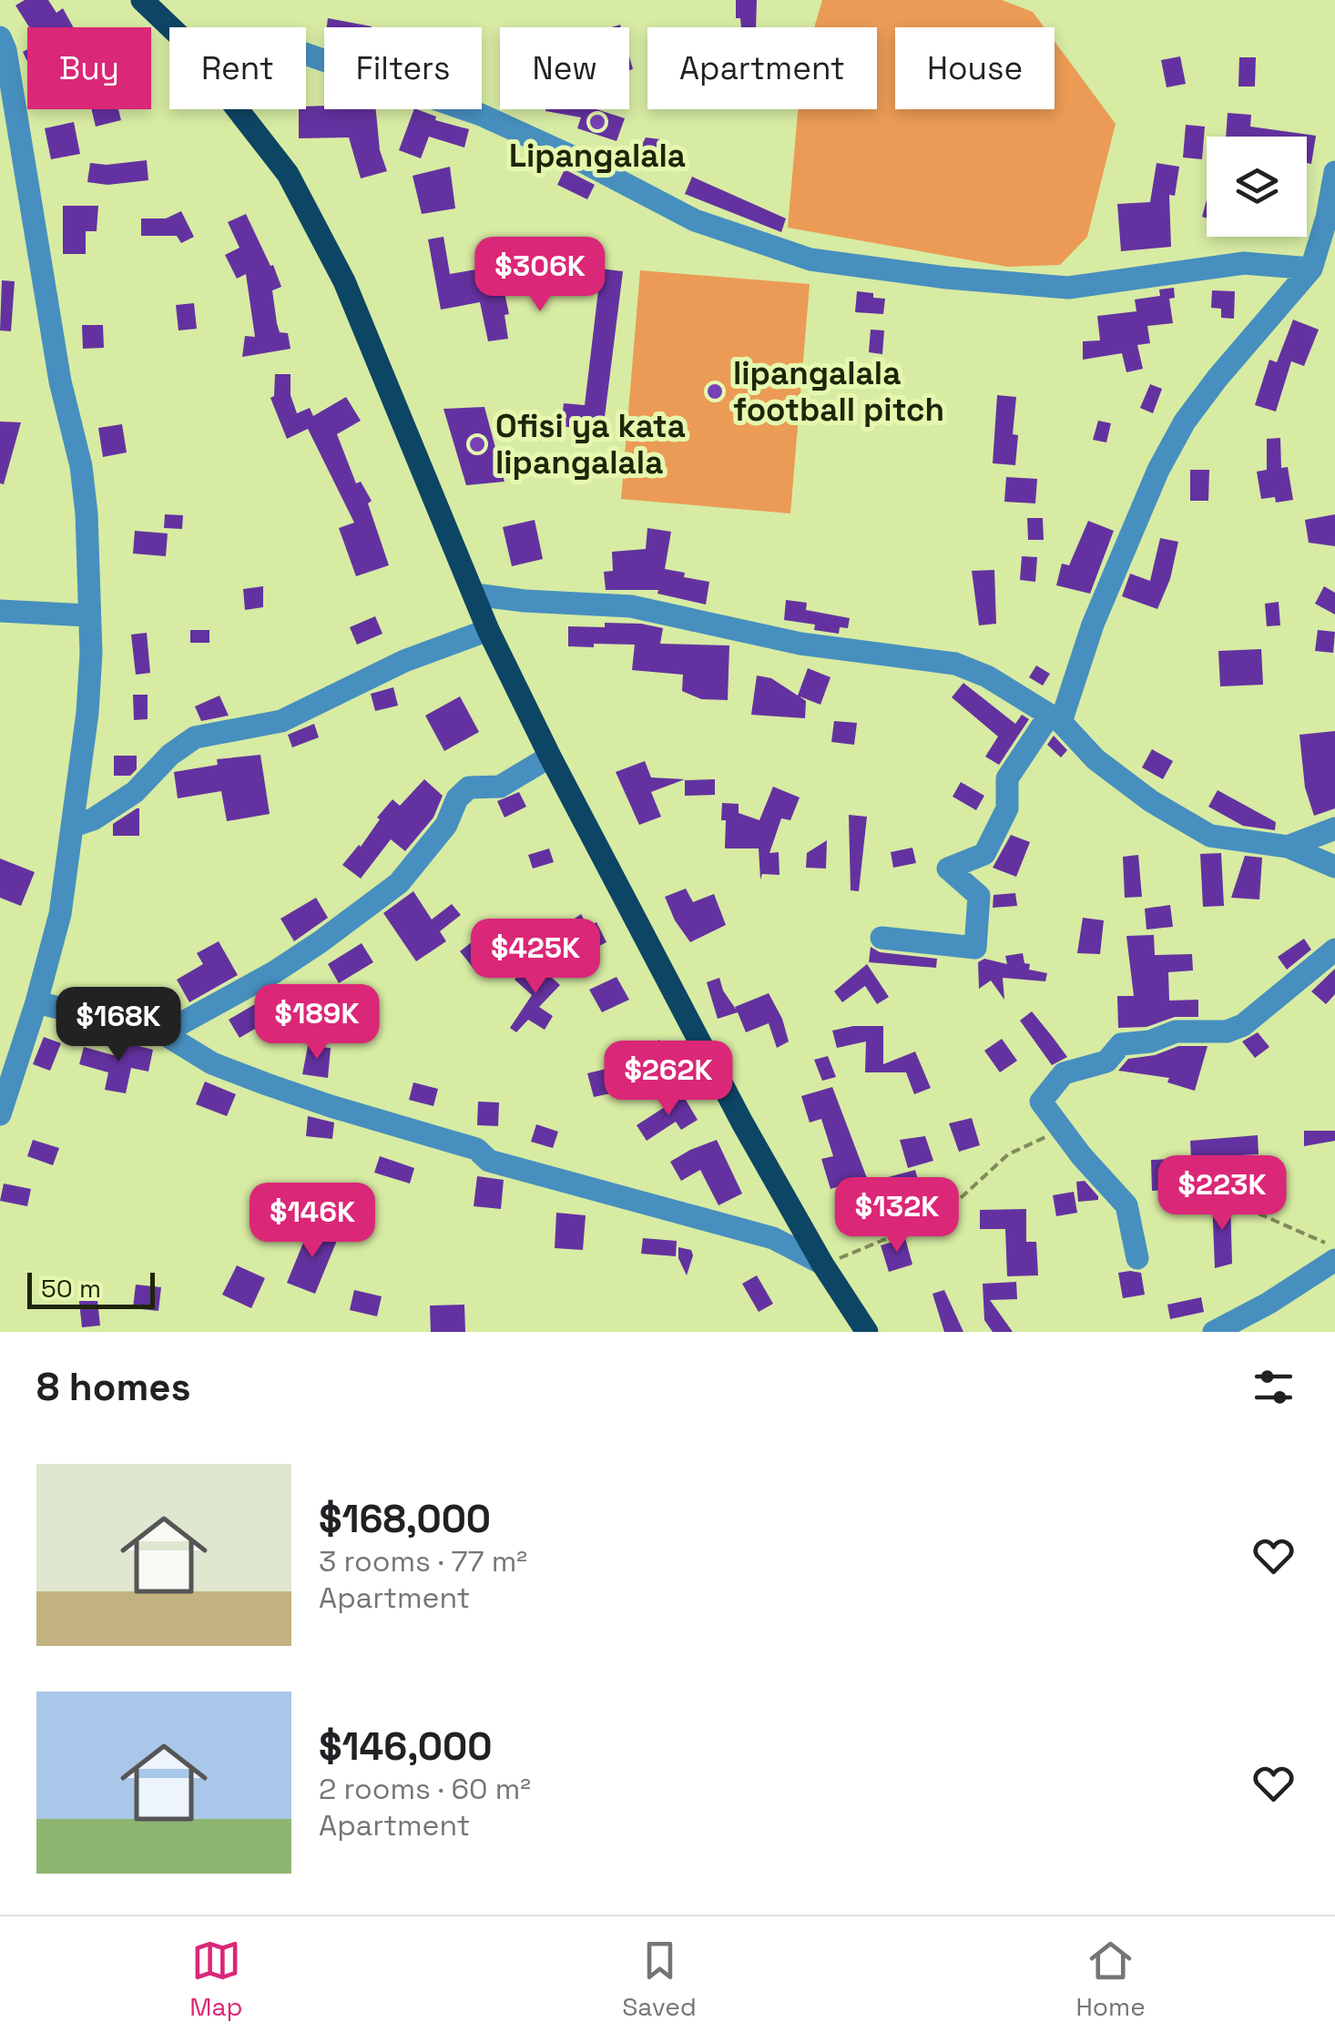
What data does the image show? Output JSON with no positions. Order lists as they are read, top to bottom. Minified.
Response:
{"places":["Lipangalala","lipangalala football pitch","Ofisi ya kata lipangalala"],"scale_bar":"50 m","page":{"chip":["Buy","Rent","Filters","New","Apartment","House"],"price":["$306K","$425K","$189K","$168K","$262K","$223K","$132K","$146K"],"scale":"50 m","heading":"8 homes","list":[{"name":"$168,000","note":"3 rooms · 77 m² · Apartment"},{"name":"$146,000","note":"2 rooms · 60 m² · Apartment"}],"tabs":["Map","Saved","Home"]}}
